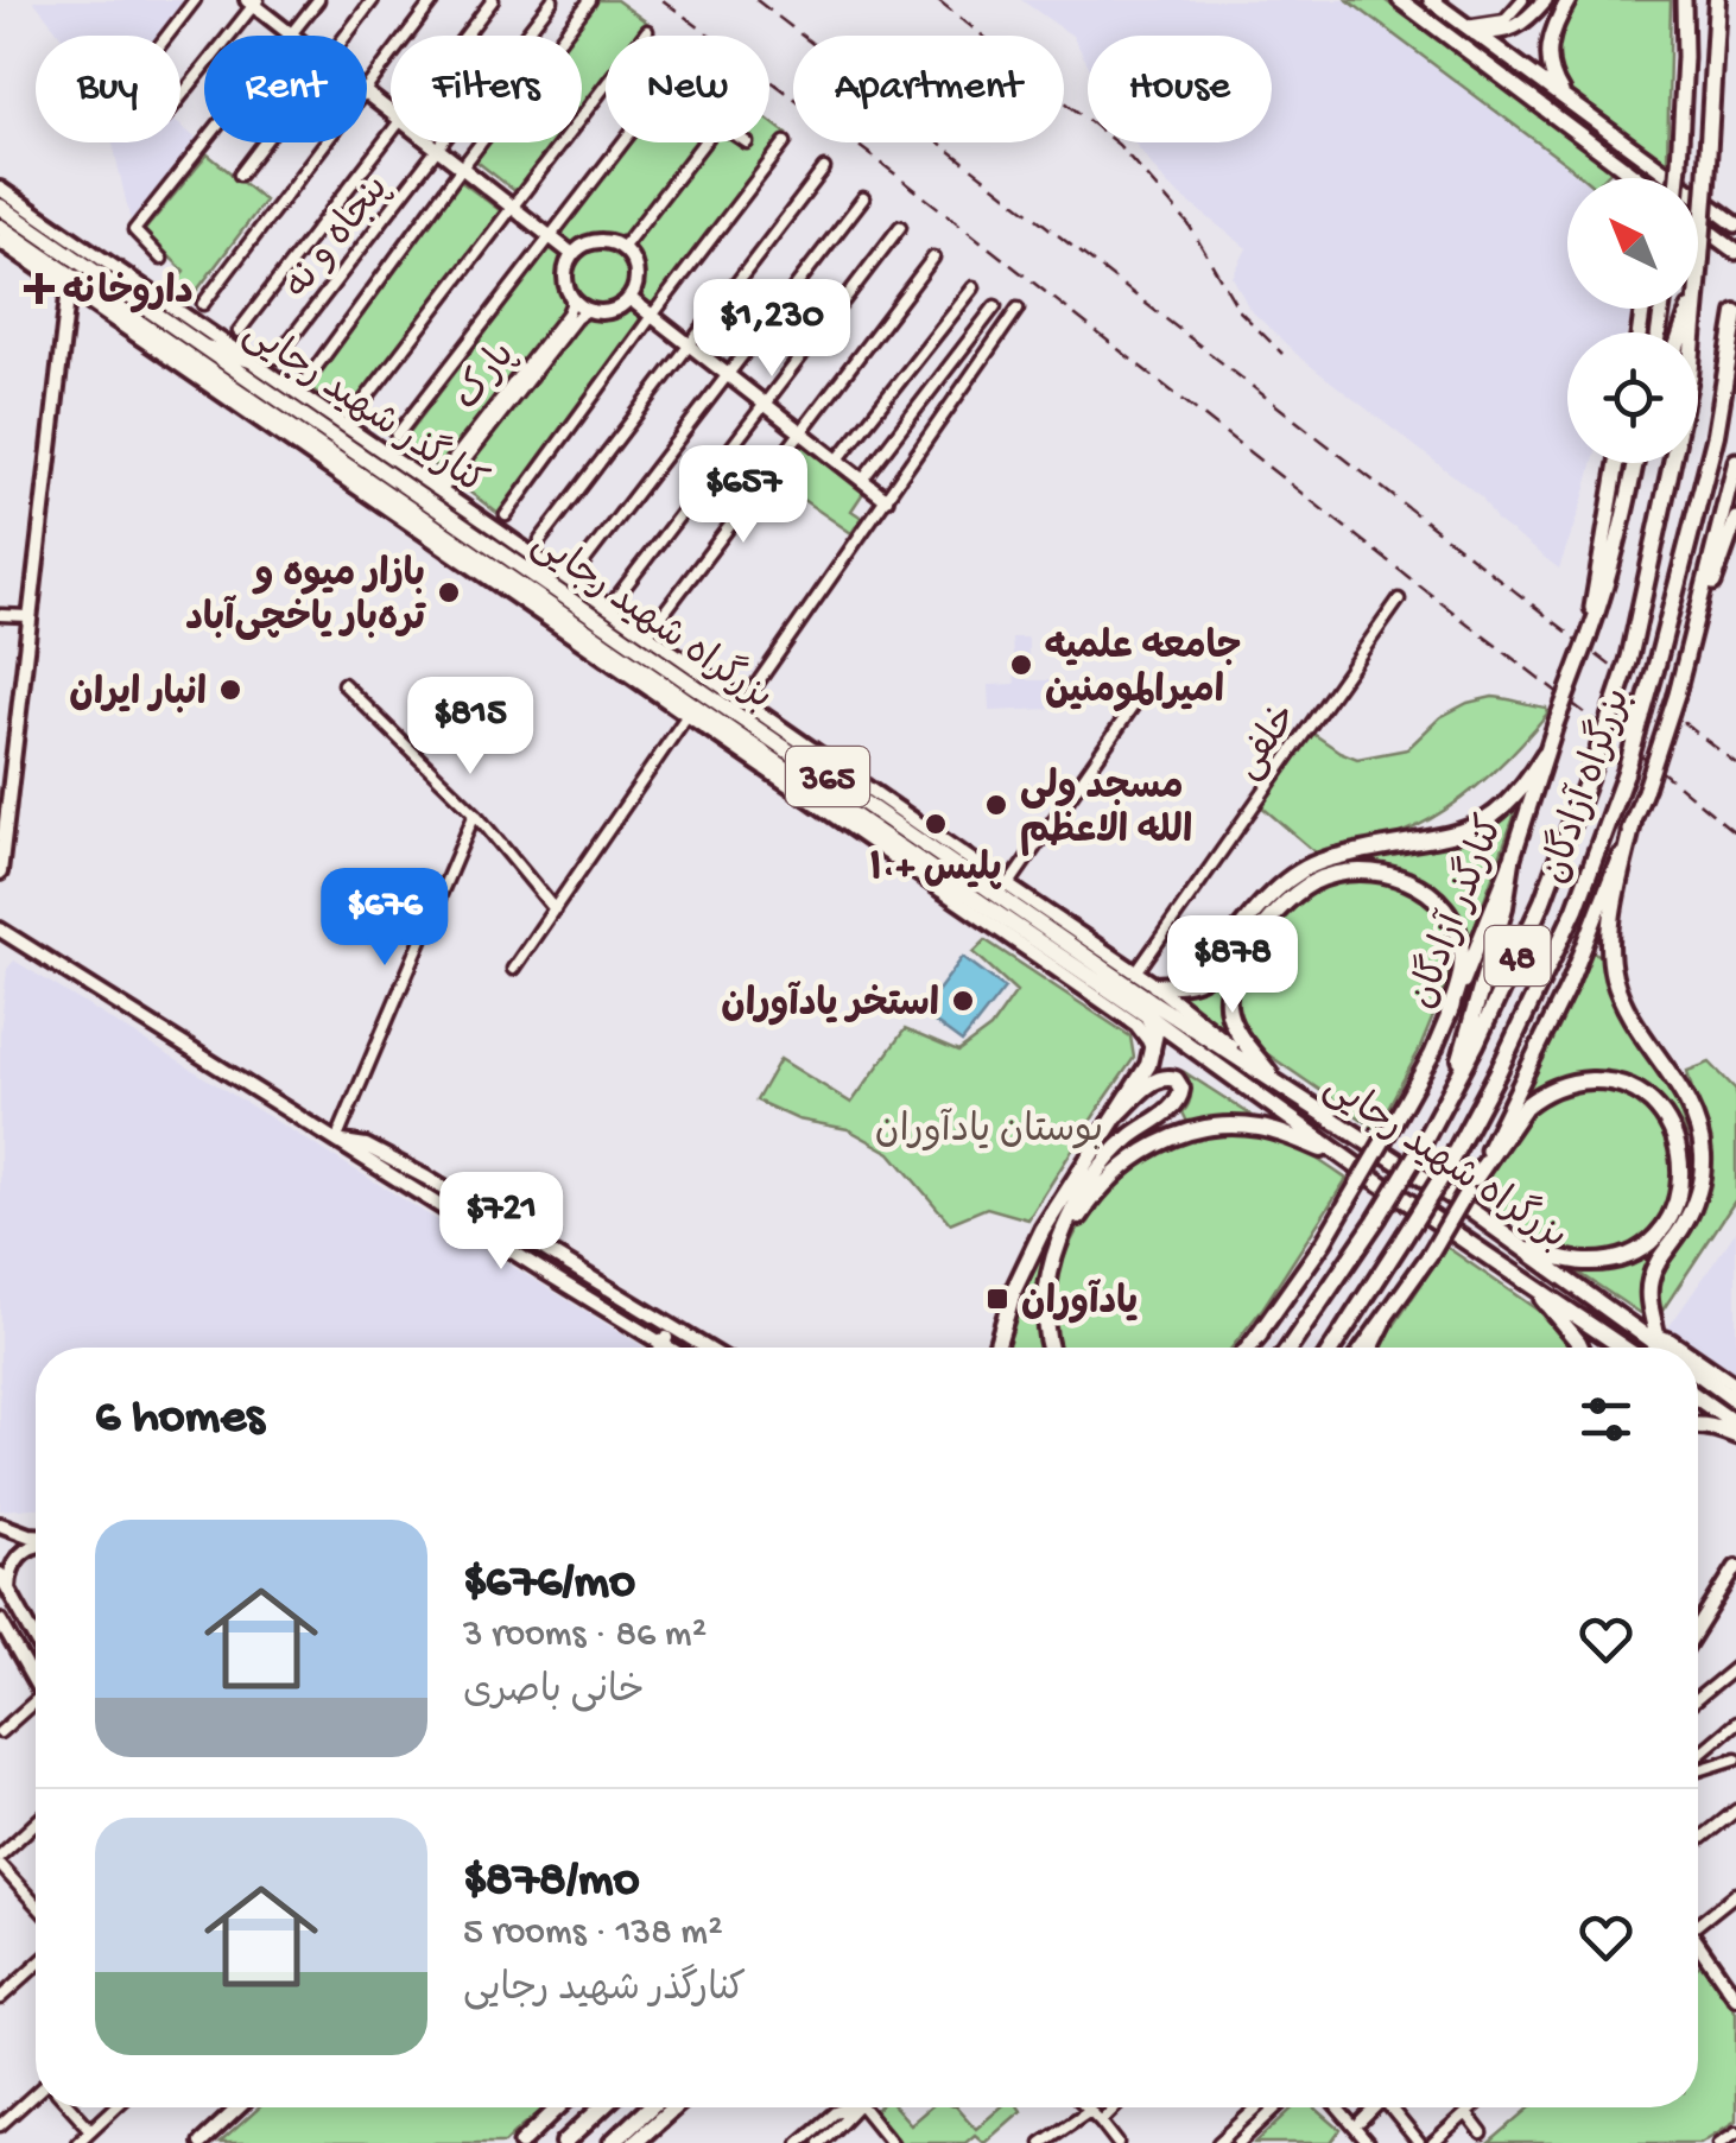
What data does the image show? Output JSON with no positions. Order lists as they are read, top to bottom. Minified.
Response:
{"streets":{"highway":["بزرگراه شهید رجایی","365","بزرگراه آزادگان","48"],"main road":["کنارگذر آزادگان"],"street":["پنجاه و نه","پارک","کنارگذر شهید رجایی","خلفی"]},"crossings":[["پارک","کنارگذر شهید رجایی"],["کنارگذر شهید رجایی","بزرگراه شهید رجایی"],["کنارگذر شهید رجایی","خلفی"]],"parks":["بوستان یادآوران"],"places":{"health":["داروخانه"],"other":["بازار میوه و تره‌بار یاخچی‌آباد","جامعه علمیه امیرالمومنین","انبار ایران","مسجد ولی الله الاعظم","پلیس +۱۰","استخر یادآوران"],"transit":["یادآوران"]},"north":"top left","page":{"chip":["Buy","Rent","Filters","New","Apartment","House"],"price":["$1,230","$657","$815","$676","$878","$721"],"heading":"6 homes","list":[{"name":"$676/mo","note":"3 rooms · 86 m² · خانی باصری"},{"name":"$878/mo","note":"5 rooms · 138 m² · کنارگذر شهید رجایی"}]}}
